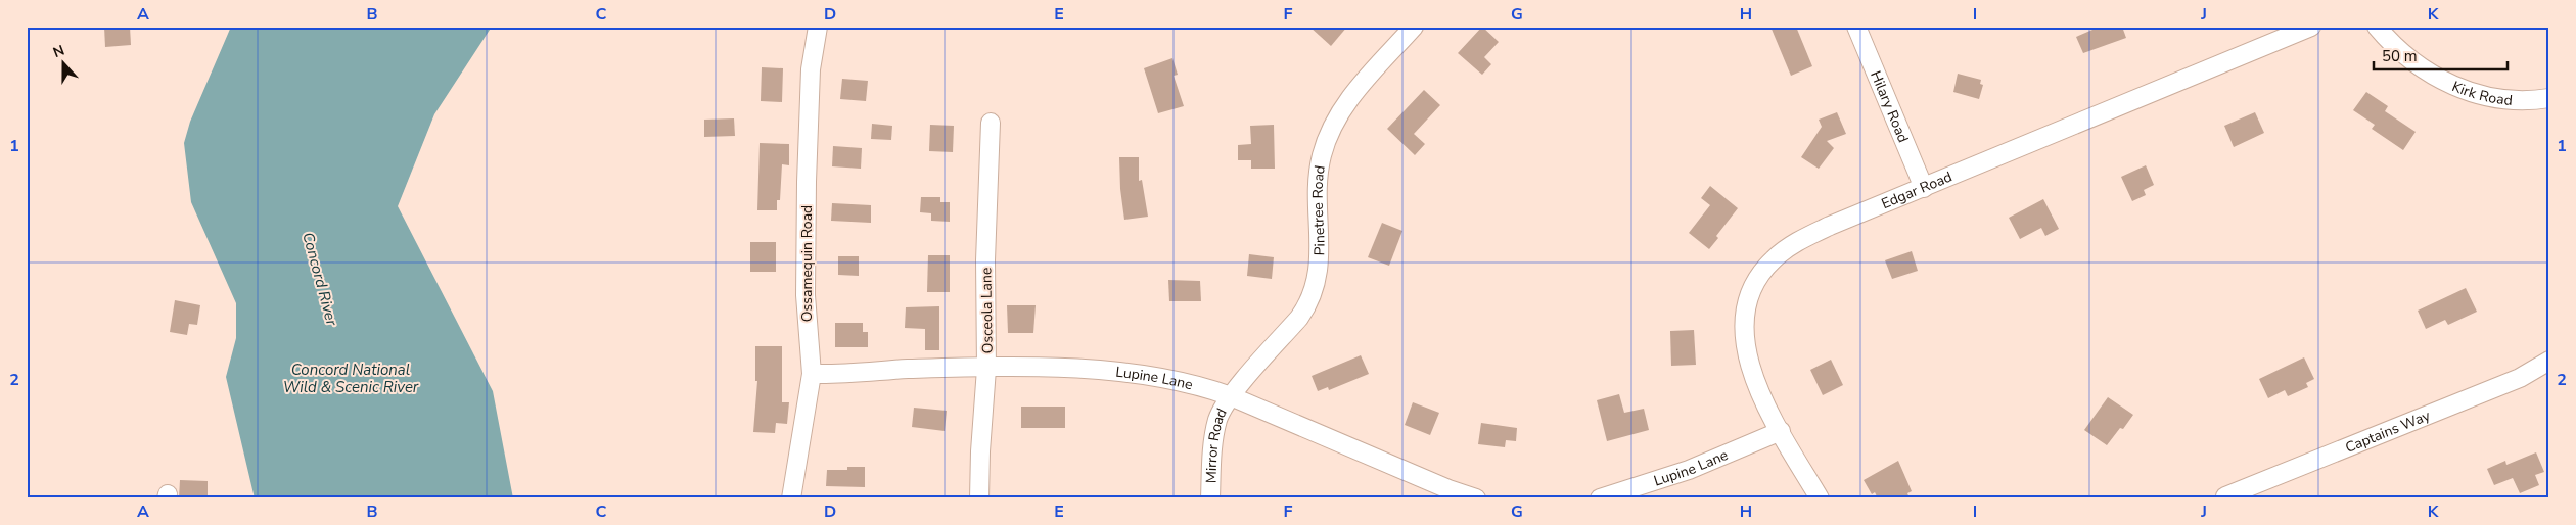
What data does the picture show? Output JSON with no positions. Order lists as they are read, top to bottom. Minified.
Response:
{"streets":{"street":["Kirk Road","Hilary Road","Edgar Road","Pinetree Road","Ossamequin Road","Osceola Lane","Lupine Lane","Captains Way","Mirror Road"]},"crossings":[["Hilary Road","Edgar Road"],["Edgar Road","Lupine Lane"],["Pinetree Road","Lupine Lane"],["Pinetree Road","Mirror Road"],["Ossamequin Road","Lupine Lane"],["Osceola Lane","Lupine Lane"],["Lupine Lane","Mirror Road"]],"water":["Concord River","Concord National Wild & Scenic River"],"scale_bar":"50 m","north":"top","grid":{"columns":["A","B","C","D","E","F","G","H","I","J","K"],"rows":["1","2"]}}
